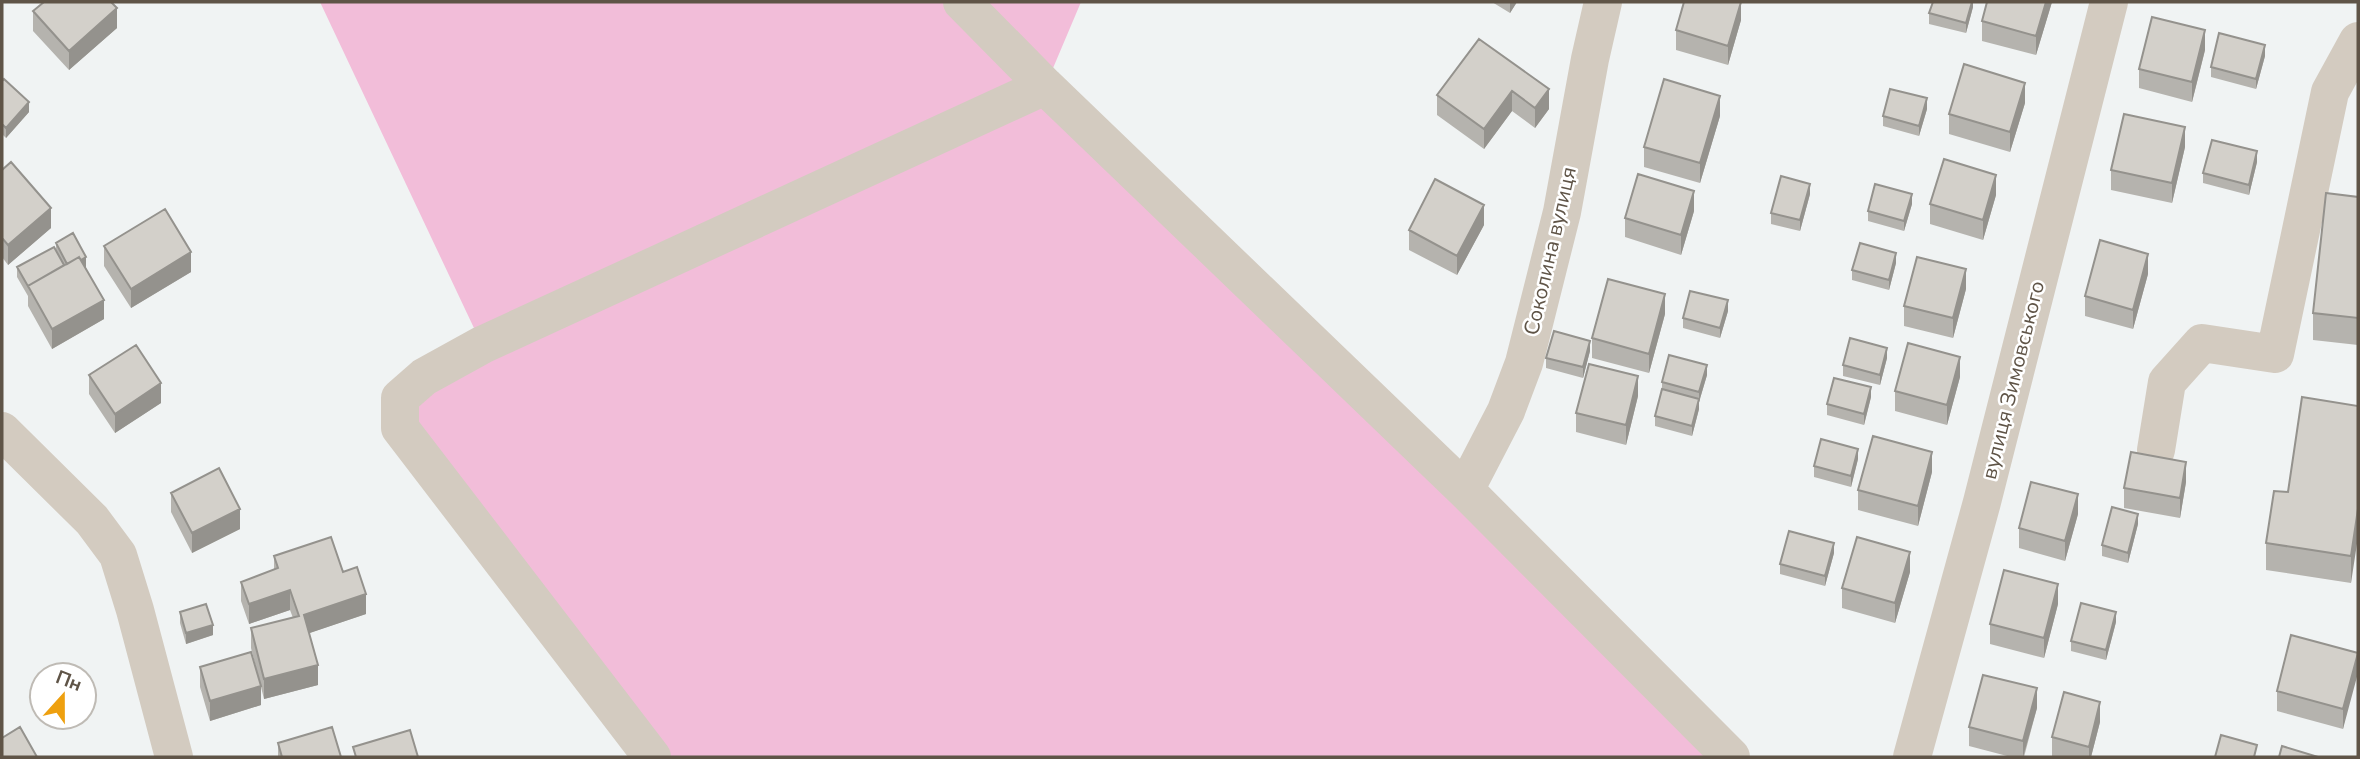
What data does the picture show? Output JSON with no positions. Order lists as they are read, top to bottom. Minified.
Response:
{"streets":{"street":["Соколина вулиця","вулиця Зимовського"]},"north":"top"}
